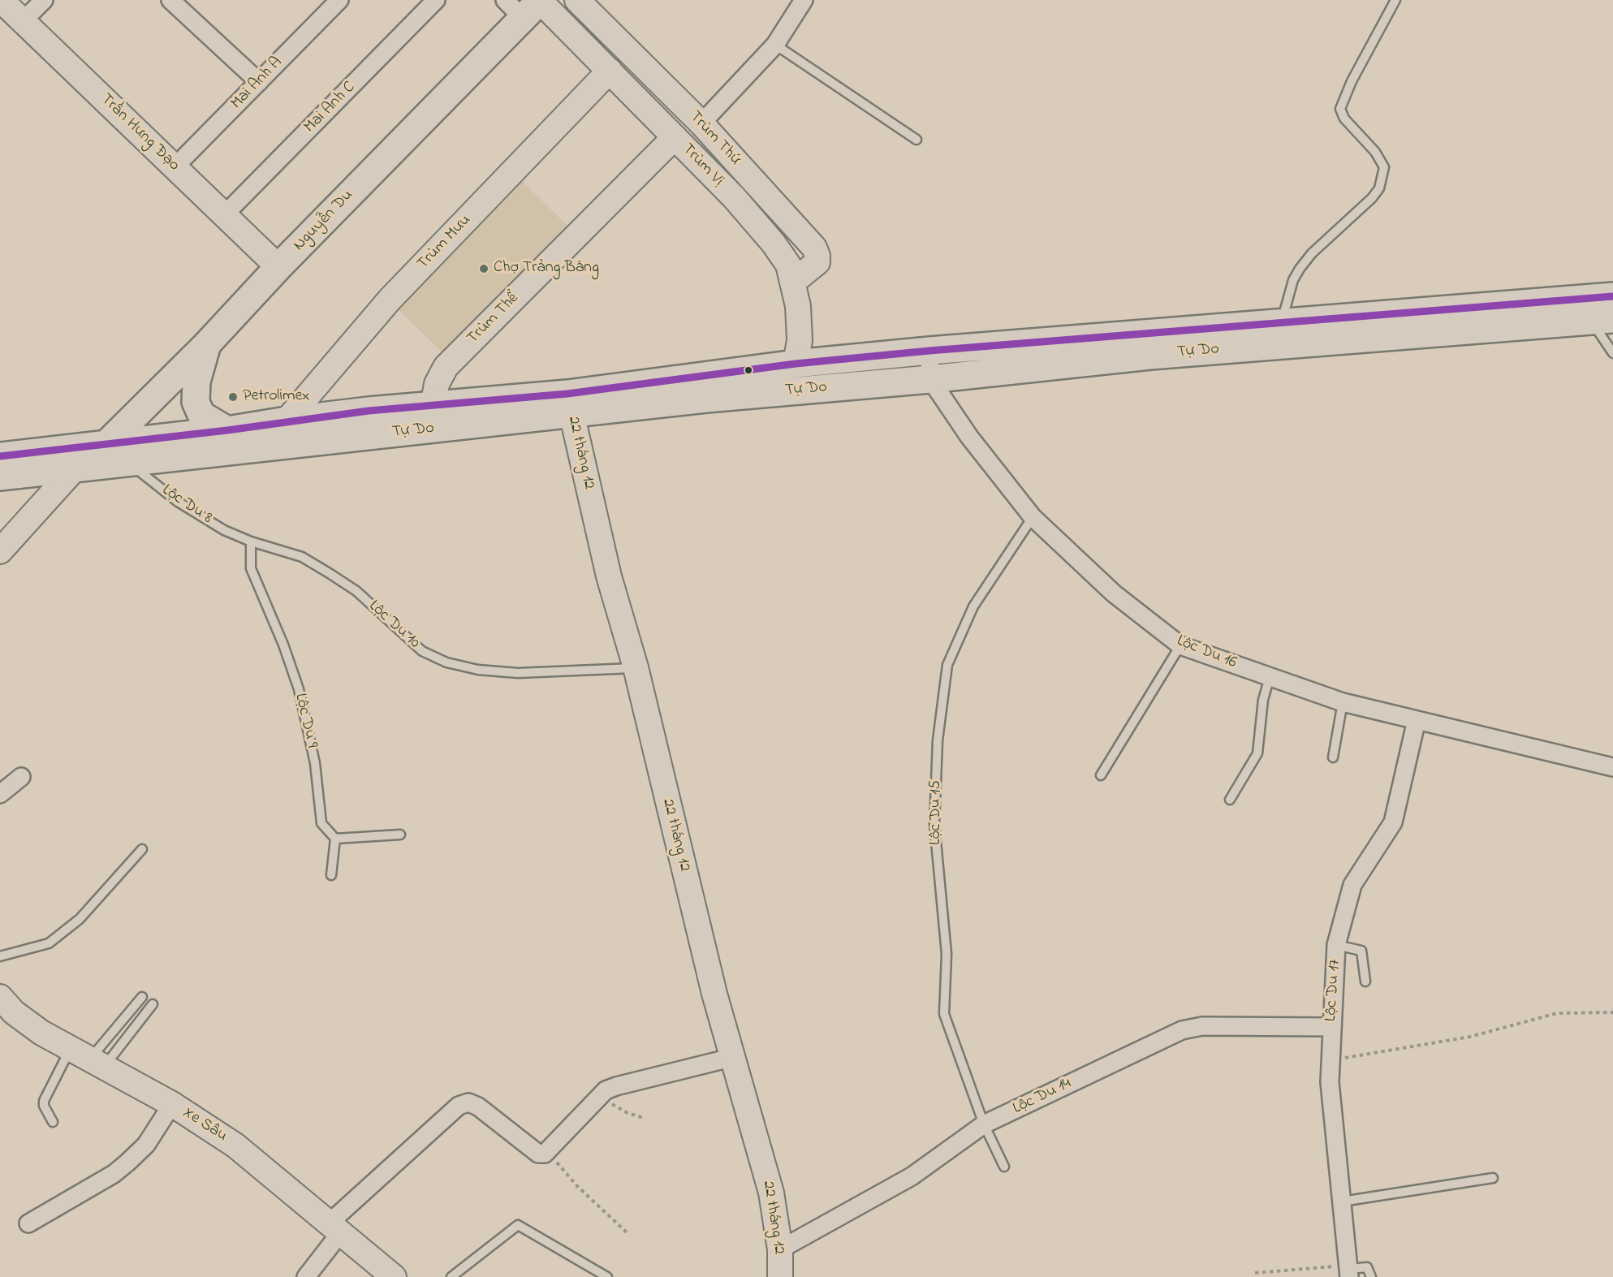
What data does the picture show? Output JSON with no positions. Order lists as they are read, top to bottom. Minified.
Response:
{"streets":{"main road":["Nguyễn Du","Tự Do"],"street":["Mai Anh A","Mai Anh C","Trần Hưng Đạo","Trùm Thứ","Trùm Vị","Trùm Mưu","Trùm Thể","22 tháng 12","Lộc Du 16","Lộc Du 17","Lộc Du 14","Xe Sâu"],"lane":["Lộc Du 8","Lộc Du 10","Lộc Du 9","Lộc Du 15"]},"crossings":[["Mai Anh A","Trần Hưng Đạo"],["Mai Anh C","Trần Hưng Đạo"],["Trần Hưng Đạo","Nguyễn Du"],["Trùm Thứ","Trùm Vị"],["Trùm Vị","Nguyễn Du"],["Trùm Vị","Trùm Mưu"],["Trùm Vị","Trùm Thể"],["Trùm Vị","Tự Do"],["Nguyễn Du","Tự Do"],["Trùm Mưu","Tự Do"],["Trùm Thể","Tự Do"],["Tự Do","22 tháng 12"],["Tự Do","Lộc Du 8"],["Tự Do","Lộc Du 16"],["22 tháng 12","Lộc Du 10"],["22 tháng 12","Lộc Du 14"],["Lộc Du 8","Lộc Du 10"],["Lộc Du 8","Lộc Du 9"],["Lộc Du 10","Lộc Du 9"],["Lộc Du 16","Lộc Du 15"],["Lộc Du 16","Lộc Du 17"],["Lộc Du 15","Lộc Du 14"],["Lộc Du 17","Lộc Du 14"]],"places":["Chợ Trảng Bàng","Petrolimex"]}
